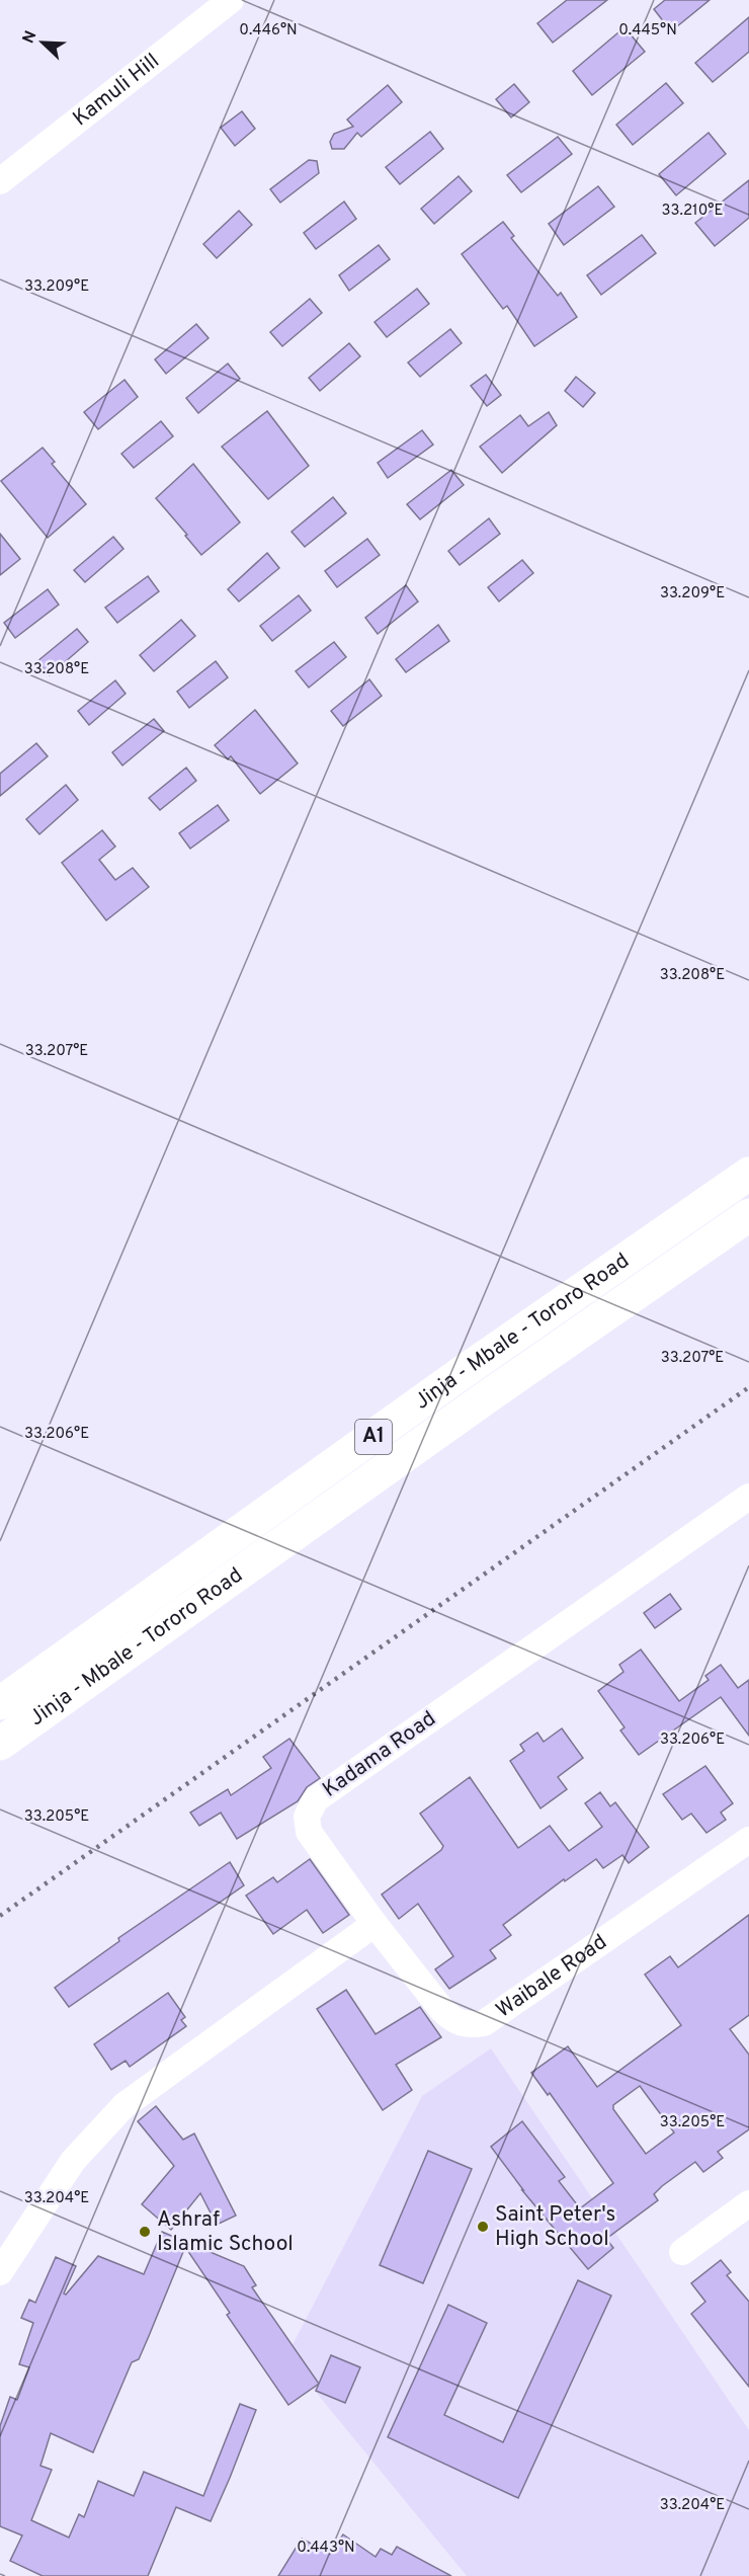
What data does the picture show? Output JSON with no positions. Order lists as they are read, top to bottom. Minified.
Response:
{"streets":{"highway":["Jinja - Mbale - Tororo Road","A1"],"street":["Kamuli Hill","Kadama Road","Waibale Road"]},"crossings":[["Kadama Road","Waibale Road"]],"places":["Saint Peter's High School","Ashraf Islamic School"],"north":"top left","coordinates":["0.446°N","0.445°N","33.210°E","33.209°E","33.208°E","33.207°E","33.206°E","33.205°E","33.204°E","0.443°N"]}
